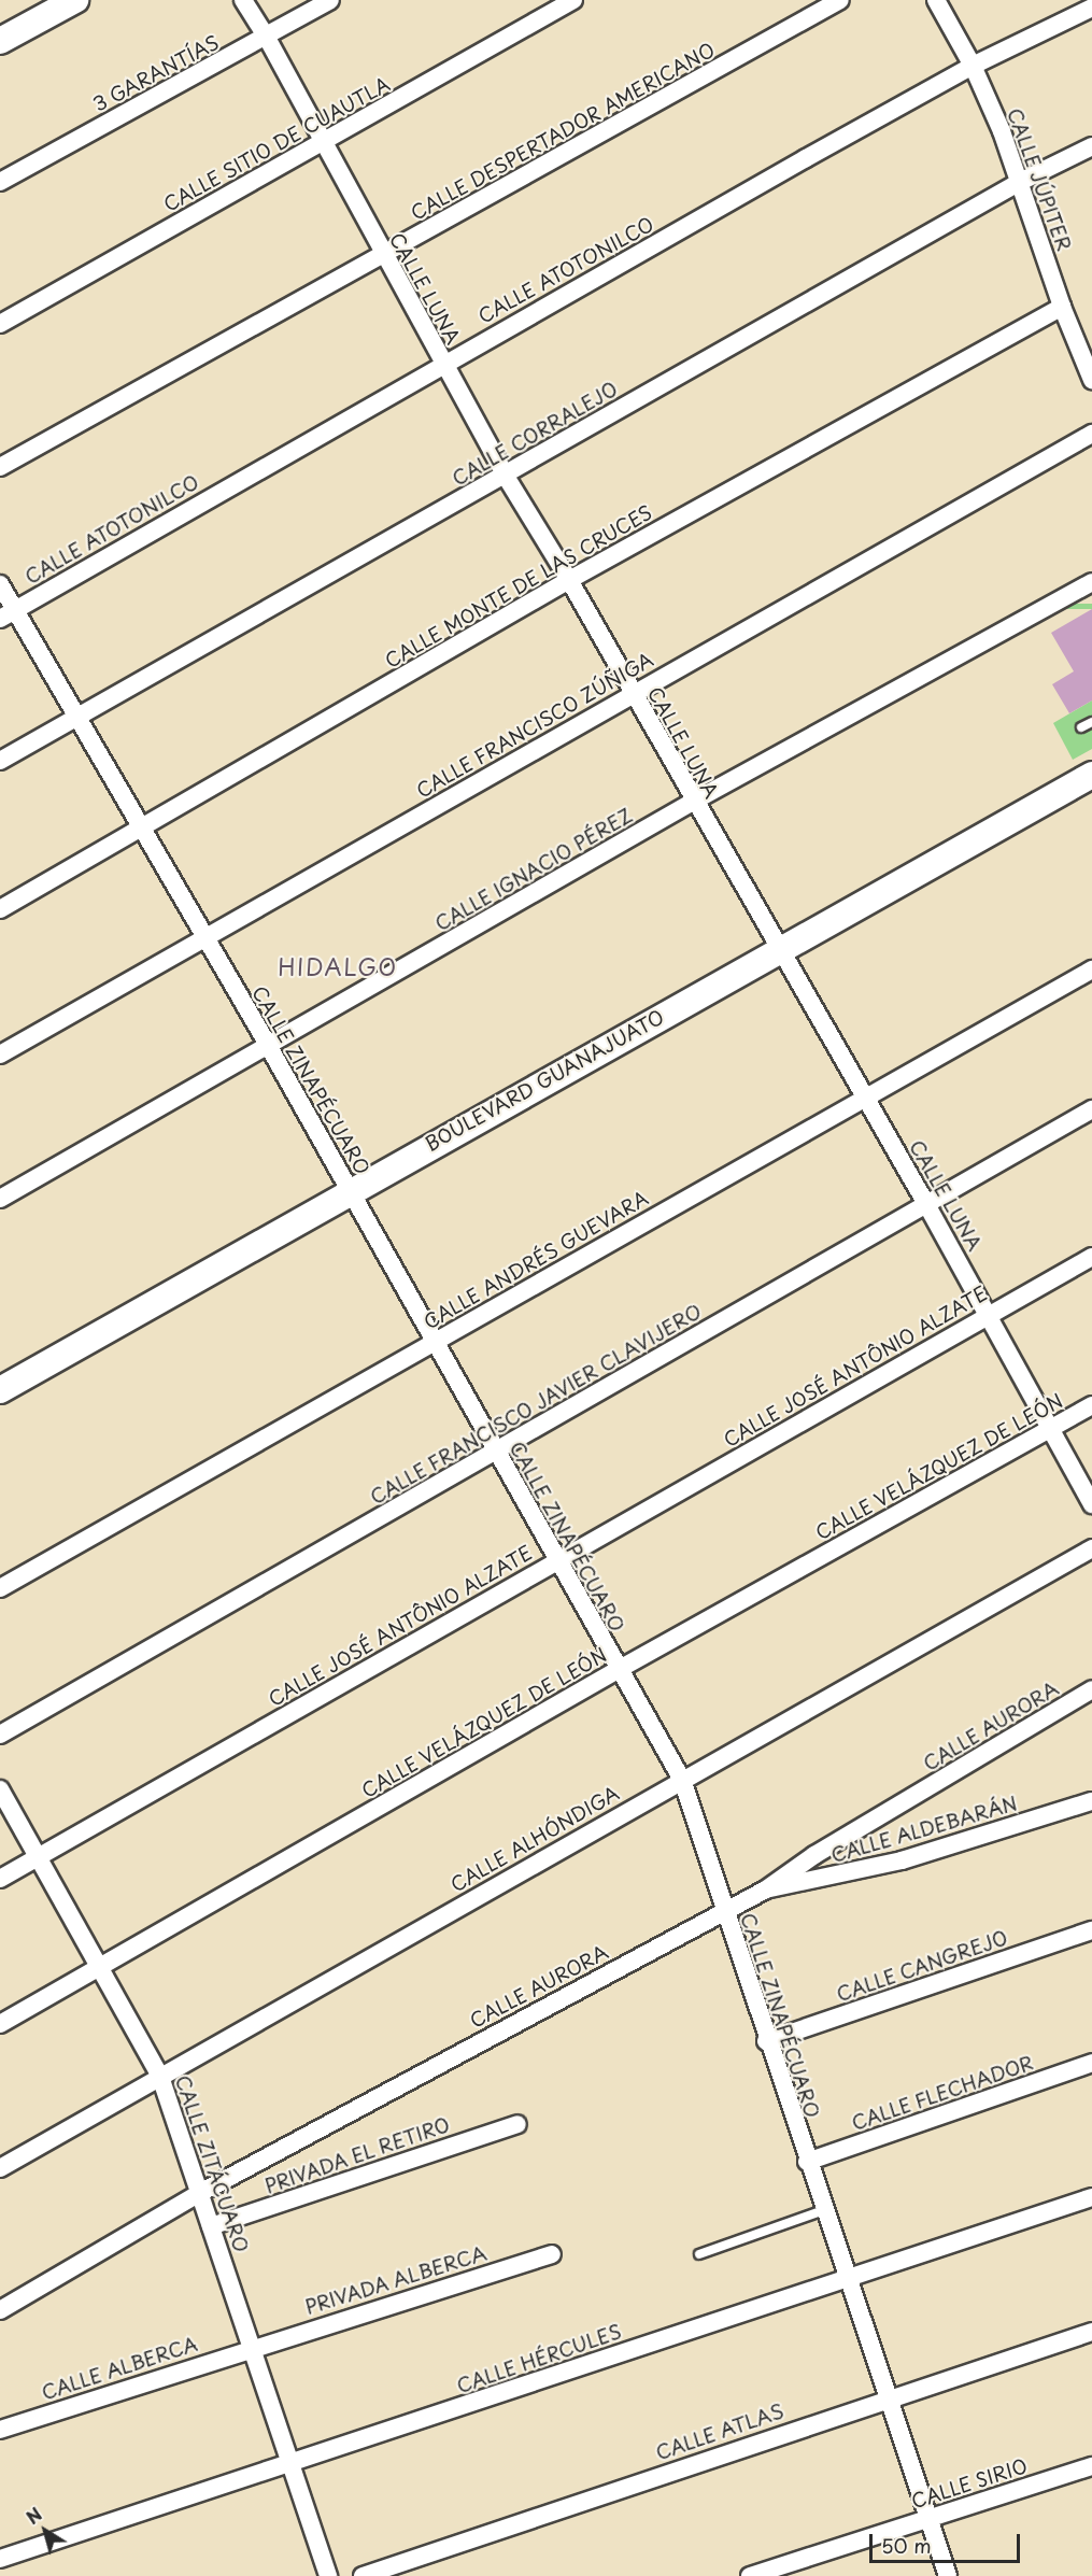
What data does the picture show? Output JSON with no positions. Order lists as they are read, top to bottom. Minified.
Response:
{"streets":{"street":["3 GARANTÍAS","CALLE DESPERTADOR AMERICANO","CALLE SITIO DE CUAUTLA","CALLE JÚPITER","CALLE ATOTONILCO","CALLE LUNA","CALLE CORRALEJO","CALLE MONTE DE LAS CRUCES","CALLE FRANCISCO ZÚÑIGA","CALLE IGNACIO PÉREZ","CALLE ZINAPÉCUARO","BOULEVARD GUANAJUATO","CALLE ANDRÉS GUEVARA","CALLE JOSÉ ANTÔNIO ALZATE","CALLE FRANCISCO JAVIER CLAVIJERO","CALLE VELÁZQUEZ DE LEÓN","CALLE AURORA","CALLE ALDEBARÁN","CALLE ALHÓNDIGA","CALLE CANGREJO","CALLE FLECHADOR","PRIVADA EL RETIRO","CALLE ZITÁCUARO","PRIVADA ALBERCA","CALLE HÉRCULES","CALLE ALBERCA","CALLE ATLAS","CALLE SIRIO"]},"crossings":[["3 GARANTÍAS","CALLE LUNA"],["CALLE DESPERTADOR AMERICANO","CALLE LUNA"],["CALLE SITIO DE CUAUTLA","CALLE LUNA"],["CALLE JÚPITER","CALLE ATOTONILCO"],["CALLE JÚPITER","CALLE CORRALEJO"],["CALLE JÚPITER","CALLE MONTE DE LAS CRUCES"],["CALLE ATOTONILCO","CALLE LUNA"],["CALLE ATOTONILCO","CALLE ZINAPÉCUARO"],["CALLE LUNA","CALLE CORRALEJO"],["CALLE LUNA","CALLE MONTE DE LAS CRUCES"],["CALLE LUNA","CALLE FRANCISCO ZÚÑIGA"],["CALLE LUNA","CALLE IGNACIO PÉREZ"],["CALLE LUNA","BOULEVARD GUANAJUATO"],["CALLE LUNA","CALLE ANDRÉS GUEVARA"],["CALLE LUNA","CALLE JOSÉ ANTÔNIO ALZATE"],["CALLE LUNA","CALLE FRANCISCO JAVIER CLAVIJERO"],["CALLE LUNA","CALLE VELÁZQUEZ DE LEÓN"],["CALLE CORRALEJO","CALLE ZINAPÉCUARO"],["CALLE MONTE DE LAS CRUCES","CALLE ZINAPÉCUARO"],["CALLE FRANCISCO ZÚÑIGA","CALLE ZINAPÉCUARO"],["CALLE IGNACIO PÉREZ","CALLE ZINAPÉCUARO"],["CALLE ZINAPÉCUARO","BOULEVARD GUANAJUATO"],["CALLE ZINAPÉCUARO","CALLE ANDRÉS GUEVARA"],["CALLE ZINAPÉCUARO","CALLE JOSÉ ANTÔNIO ALZATE"],["CALLE ZINAPÉCUARO","CALLE FRANCISCO JAVIER CLAVIJERO"],["CALLE ZINAPÉCUARO","CALLE VELÁZQUEZ DE LEÓN"],["CALLE ZINAPÉCUARO","CALLE AURORA"],["CALLE ZINAPÉCUARO","CALLE ALHÓNDIGA"],["CALLE ZINAPÉCUARO","CALLE CANGREJO"],["CALLE ZINAPÉCUARO","CALLE FLECHADOR"],["CALLE ZINAPÉCUARO","CALLE HÉRCULES"],["CALLE ZINAPÉCUARO","CALLE ATLAS"],["CALLE ZINAPÉCUARO","CALLE SIRIO"],["CALLE JOSÉ ANTÔNIO ALZATE","CALLE ZITÁCUARO"],["CALLE VELÁZQUEZ DE LEÓN","CALLE ZITÁCUARO"],["CALLE AURORA","CALLE ALDEBARÁN"],["CALLE AURORA","CALLE ZITÁCUARO"],["CALLE ALHÓNDIGA","CALLE ZITÁCUARO"],["PRIVADA EL RETIRO","CALLE ZITÁCUARO"],["CALLE ZITÁCUARO","PRIVADA ALBERCA"],["CALLE ZITÁCUARO","CALLE HÉRCULES"],["CALLE ZITÁCUARO","CALLE ALBERCA"],["PRIVADA ALBERCA","CALLE ALBERCA"]],"districts":["HIDALGO"],"scale_bar":"50 m","north":"top left"}
